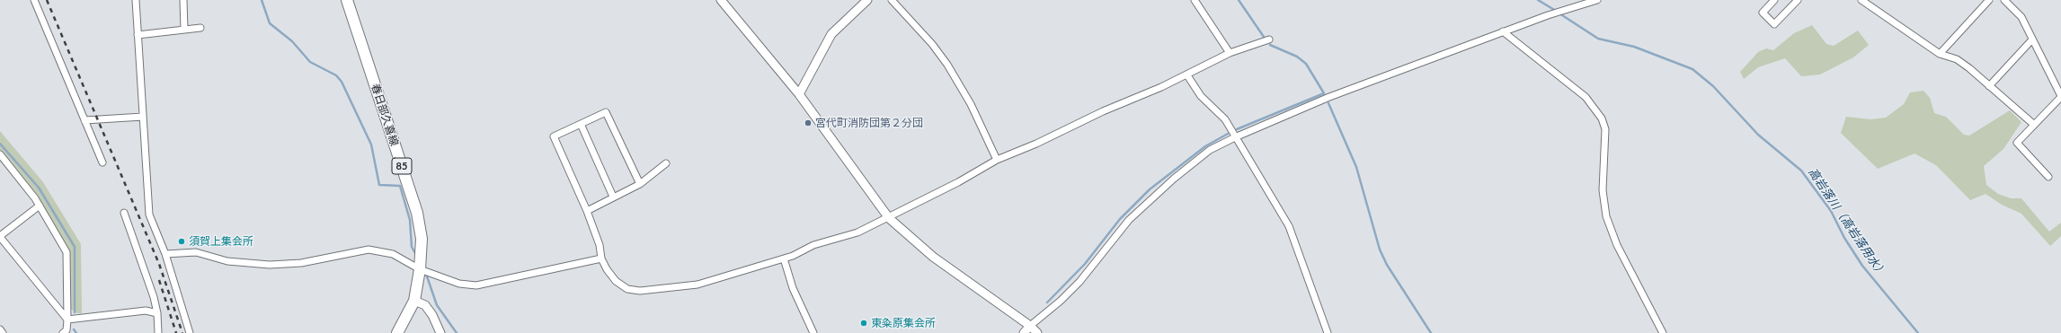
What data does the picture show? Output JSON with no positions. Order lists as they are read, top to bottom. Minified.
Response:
{"streets":{"main road":["春日部久喜線","85"]},"water":["高岩落川（高岩落用水）"],"places":["宮代町消防団第２分団","須賀上集会所","東粂原集会所"]}
